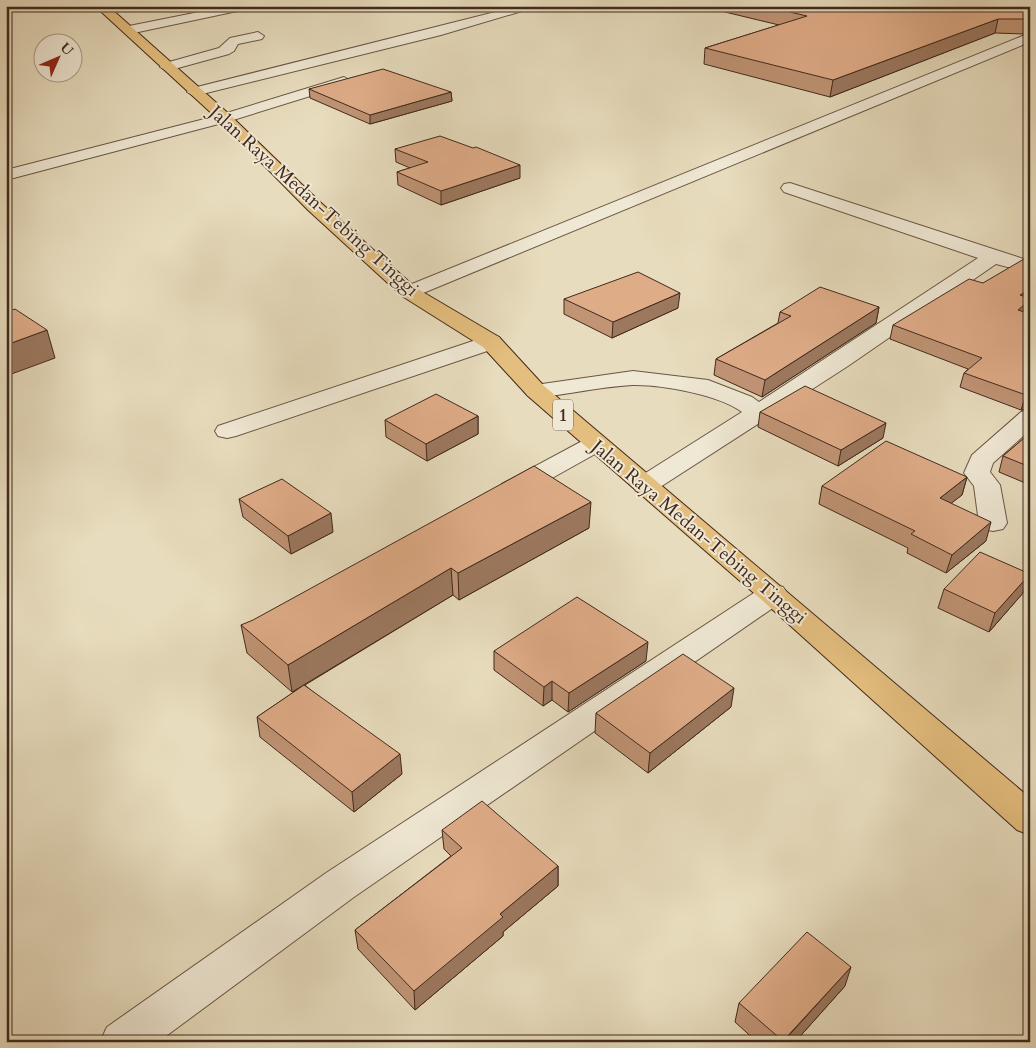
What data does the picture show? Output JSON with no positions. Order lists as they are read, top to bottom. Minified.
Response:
{"streets":{"highway":["Jalan Raya Medan-Tebing Tinggi","1"]},"north":"top right"}
